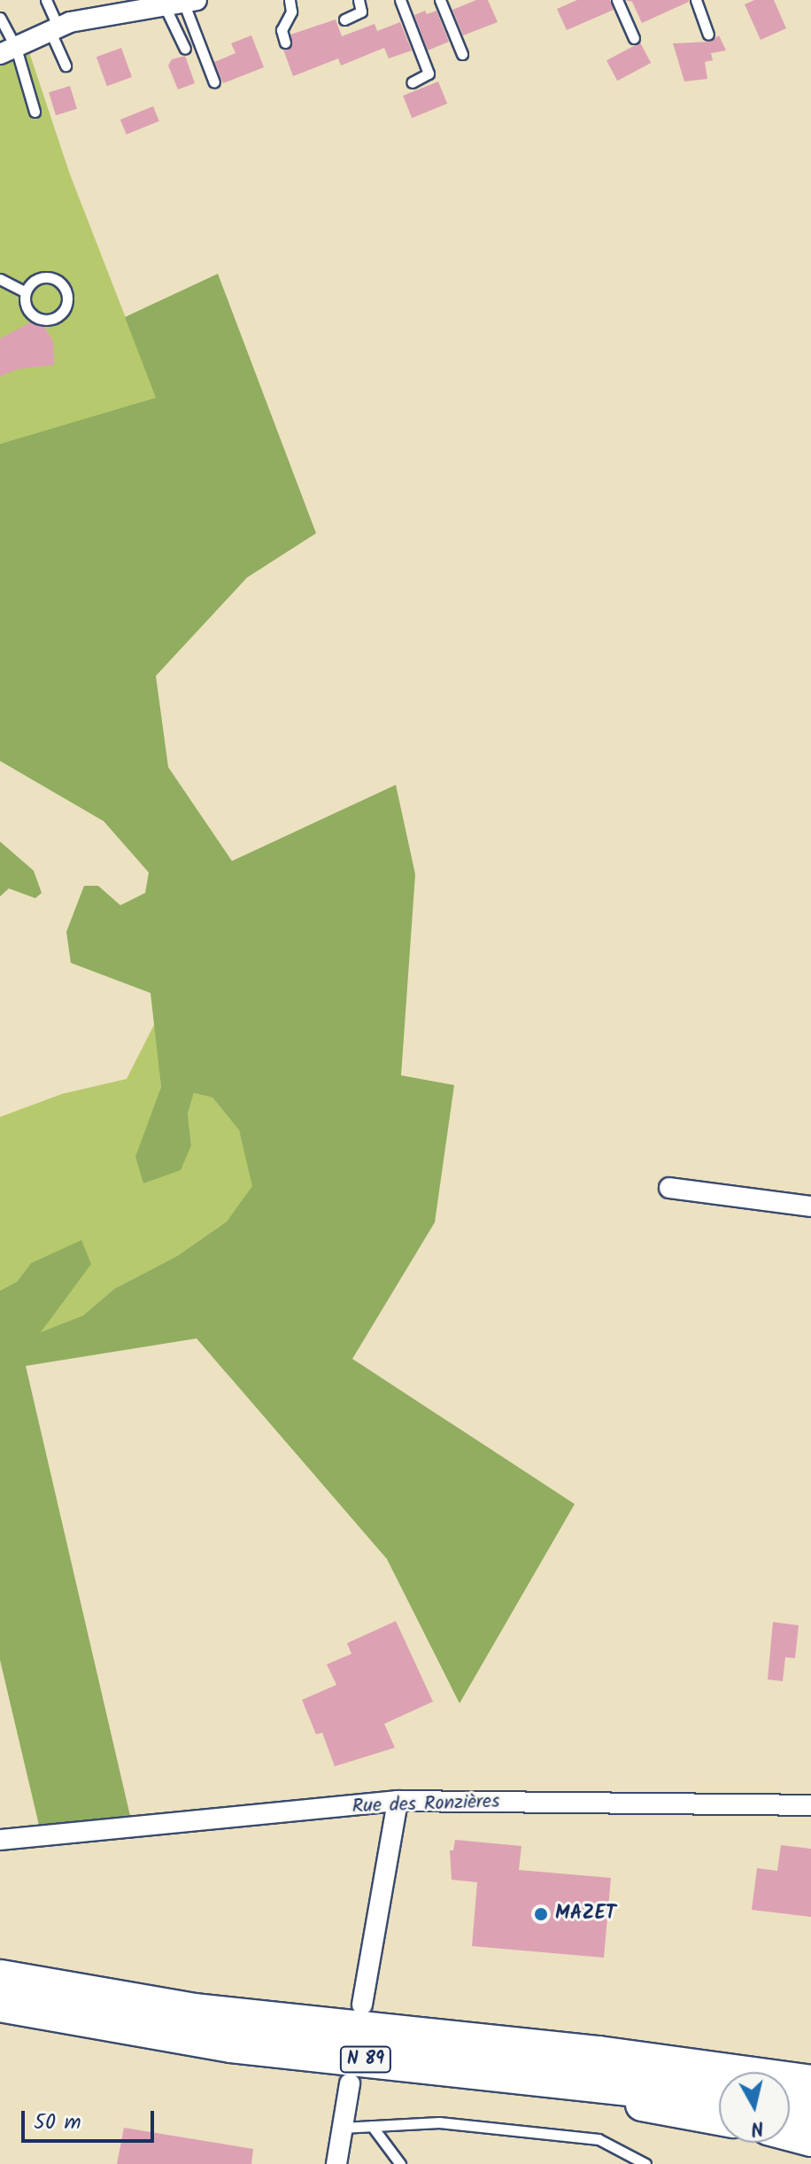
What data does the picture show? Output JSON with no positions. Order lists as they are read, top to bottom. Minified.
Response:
{"streets":{"highway":["N 89"],"street":["Rue des Ronzières"]},"places":["MAZET"],"scale_bar":"50 m","north":"bottom"}
